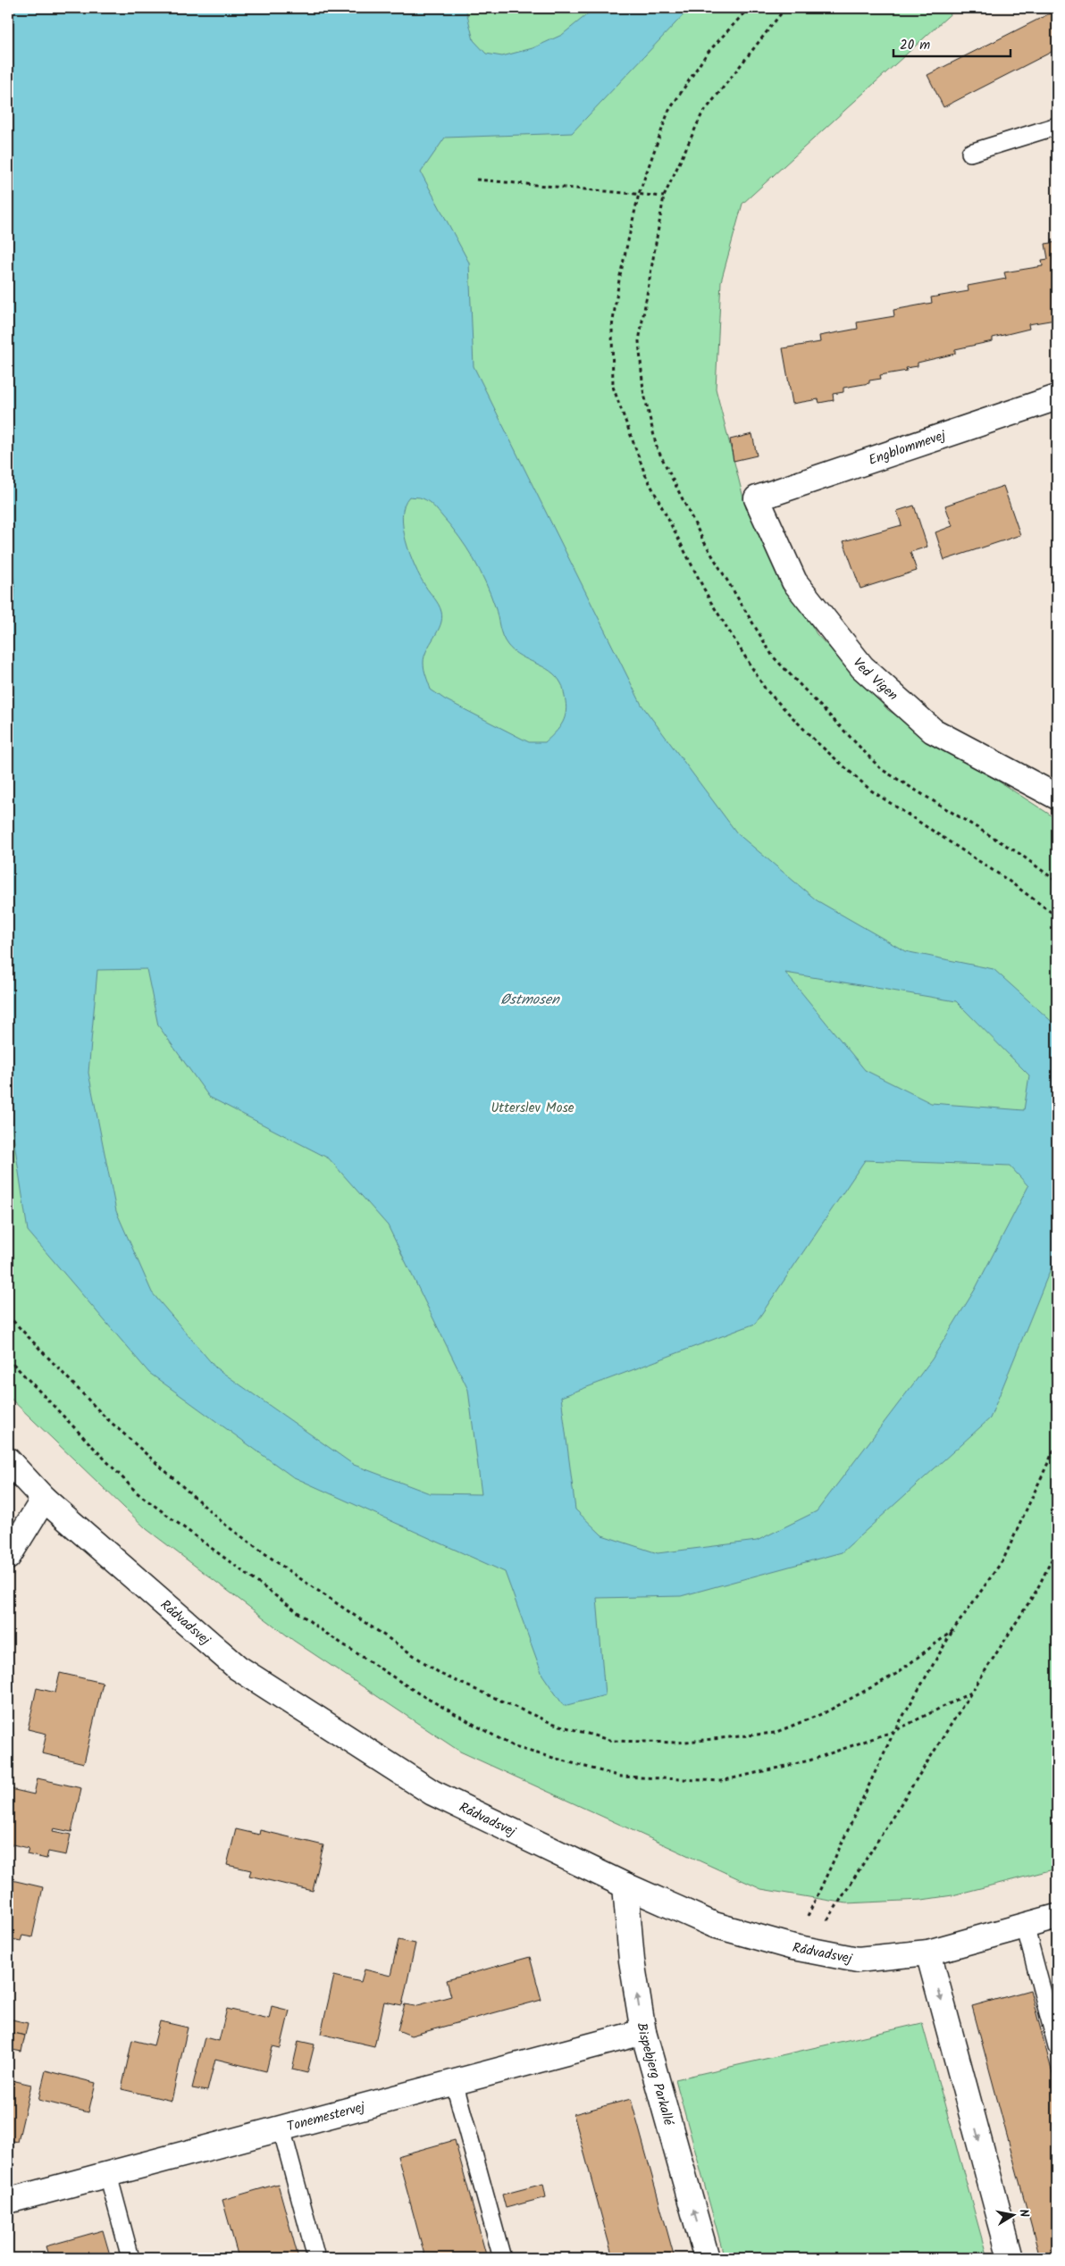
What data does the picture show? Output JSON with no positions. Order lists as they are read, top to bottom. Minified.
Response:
{"streets":{"street":["Engblommevej","Ved Vigen","Rådvadsvej","Bispebjerg Parkallé","Tonemestervej"]},"crossings":[["Engblommevej","Ved Vigen"],["Rådvadsvej","Bispebjerg Parkallé"],["Bispebjerg Parkallé","Tonemestervej"]],"one_way":["Bispebjerg Parkallé"],"water":["Østmosen"],"parks":["Utterslev Mose"],"scale_bar":"20 m","north":"right"}
